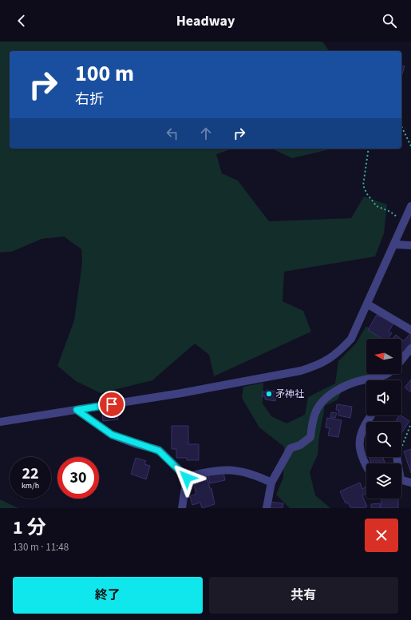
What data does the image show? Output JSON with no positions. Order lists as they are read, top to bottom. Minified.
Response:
{"places":["矛神社"],"north":"left","page":{"header":"Headway","turn":["100 m","右折"],"speed":"22 km/h","limit":"30","heading":["1 分","130 m · 11:48"],"buttons":["終了","共有"]}}
